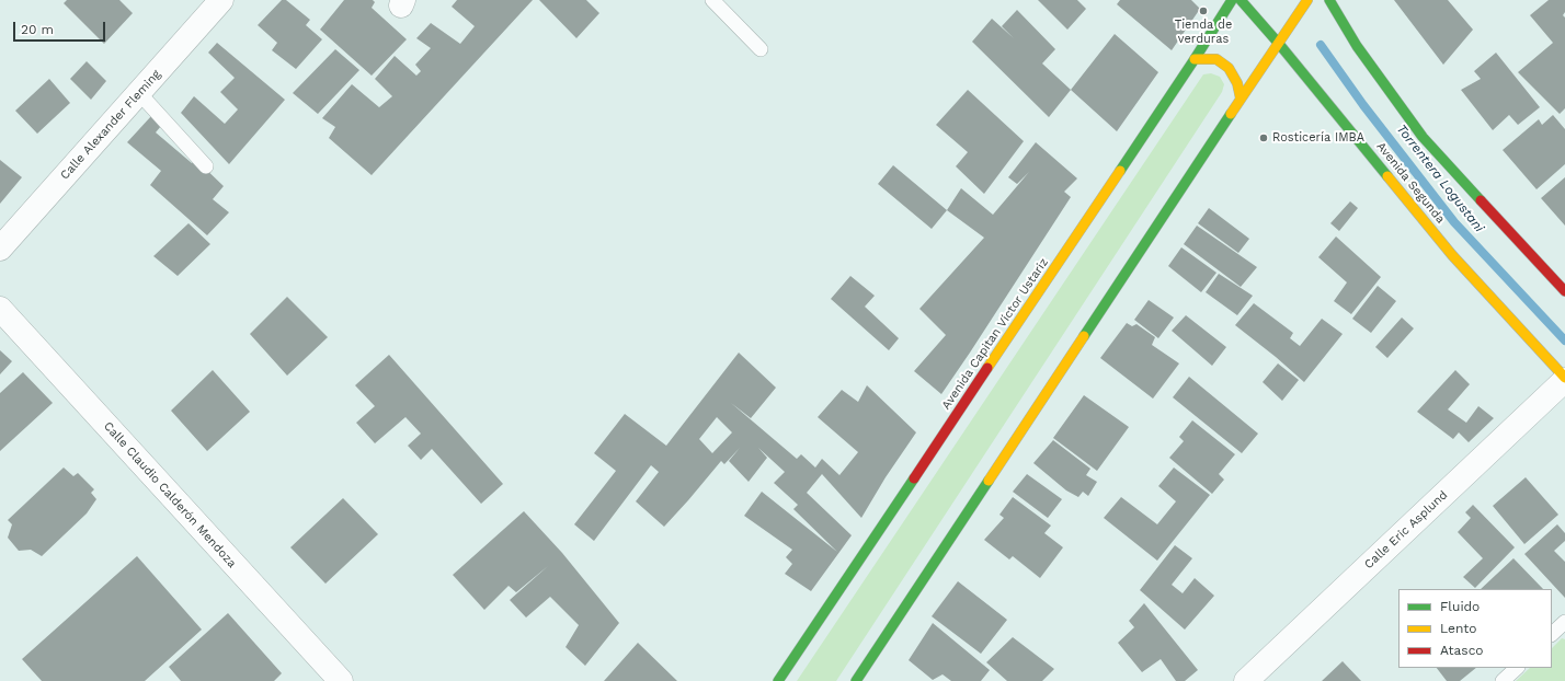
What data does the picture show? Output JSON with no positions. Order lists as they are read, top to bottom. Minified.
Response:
{"streets":{"main road":["Avenida Segunda","Avenida Capitan Víctor Ustariz"],"street":["Calle Alexander Fleming","Calle Claudio Calderón Mendoza","Calle Eric Asplund"]},"crossings":[["Avenida Segunda","Calle Eric Asplund"]],"water":["Torrentera Logustani"],"places":["Tienda de verduras","Rosticería IMBA"],"legend":["Fluido","Lento","Atasco"],"scale_bar":"20 m"}
